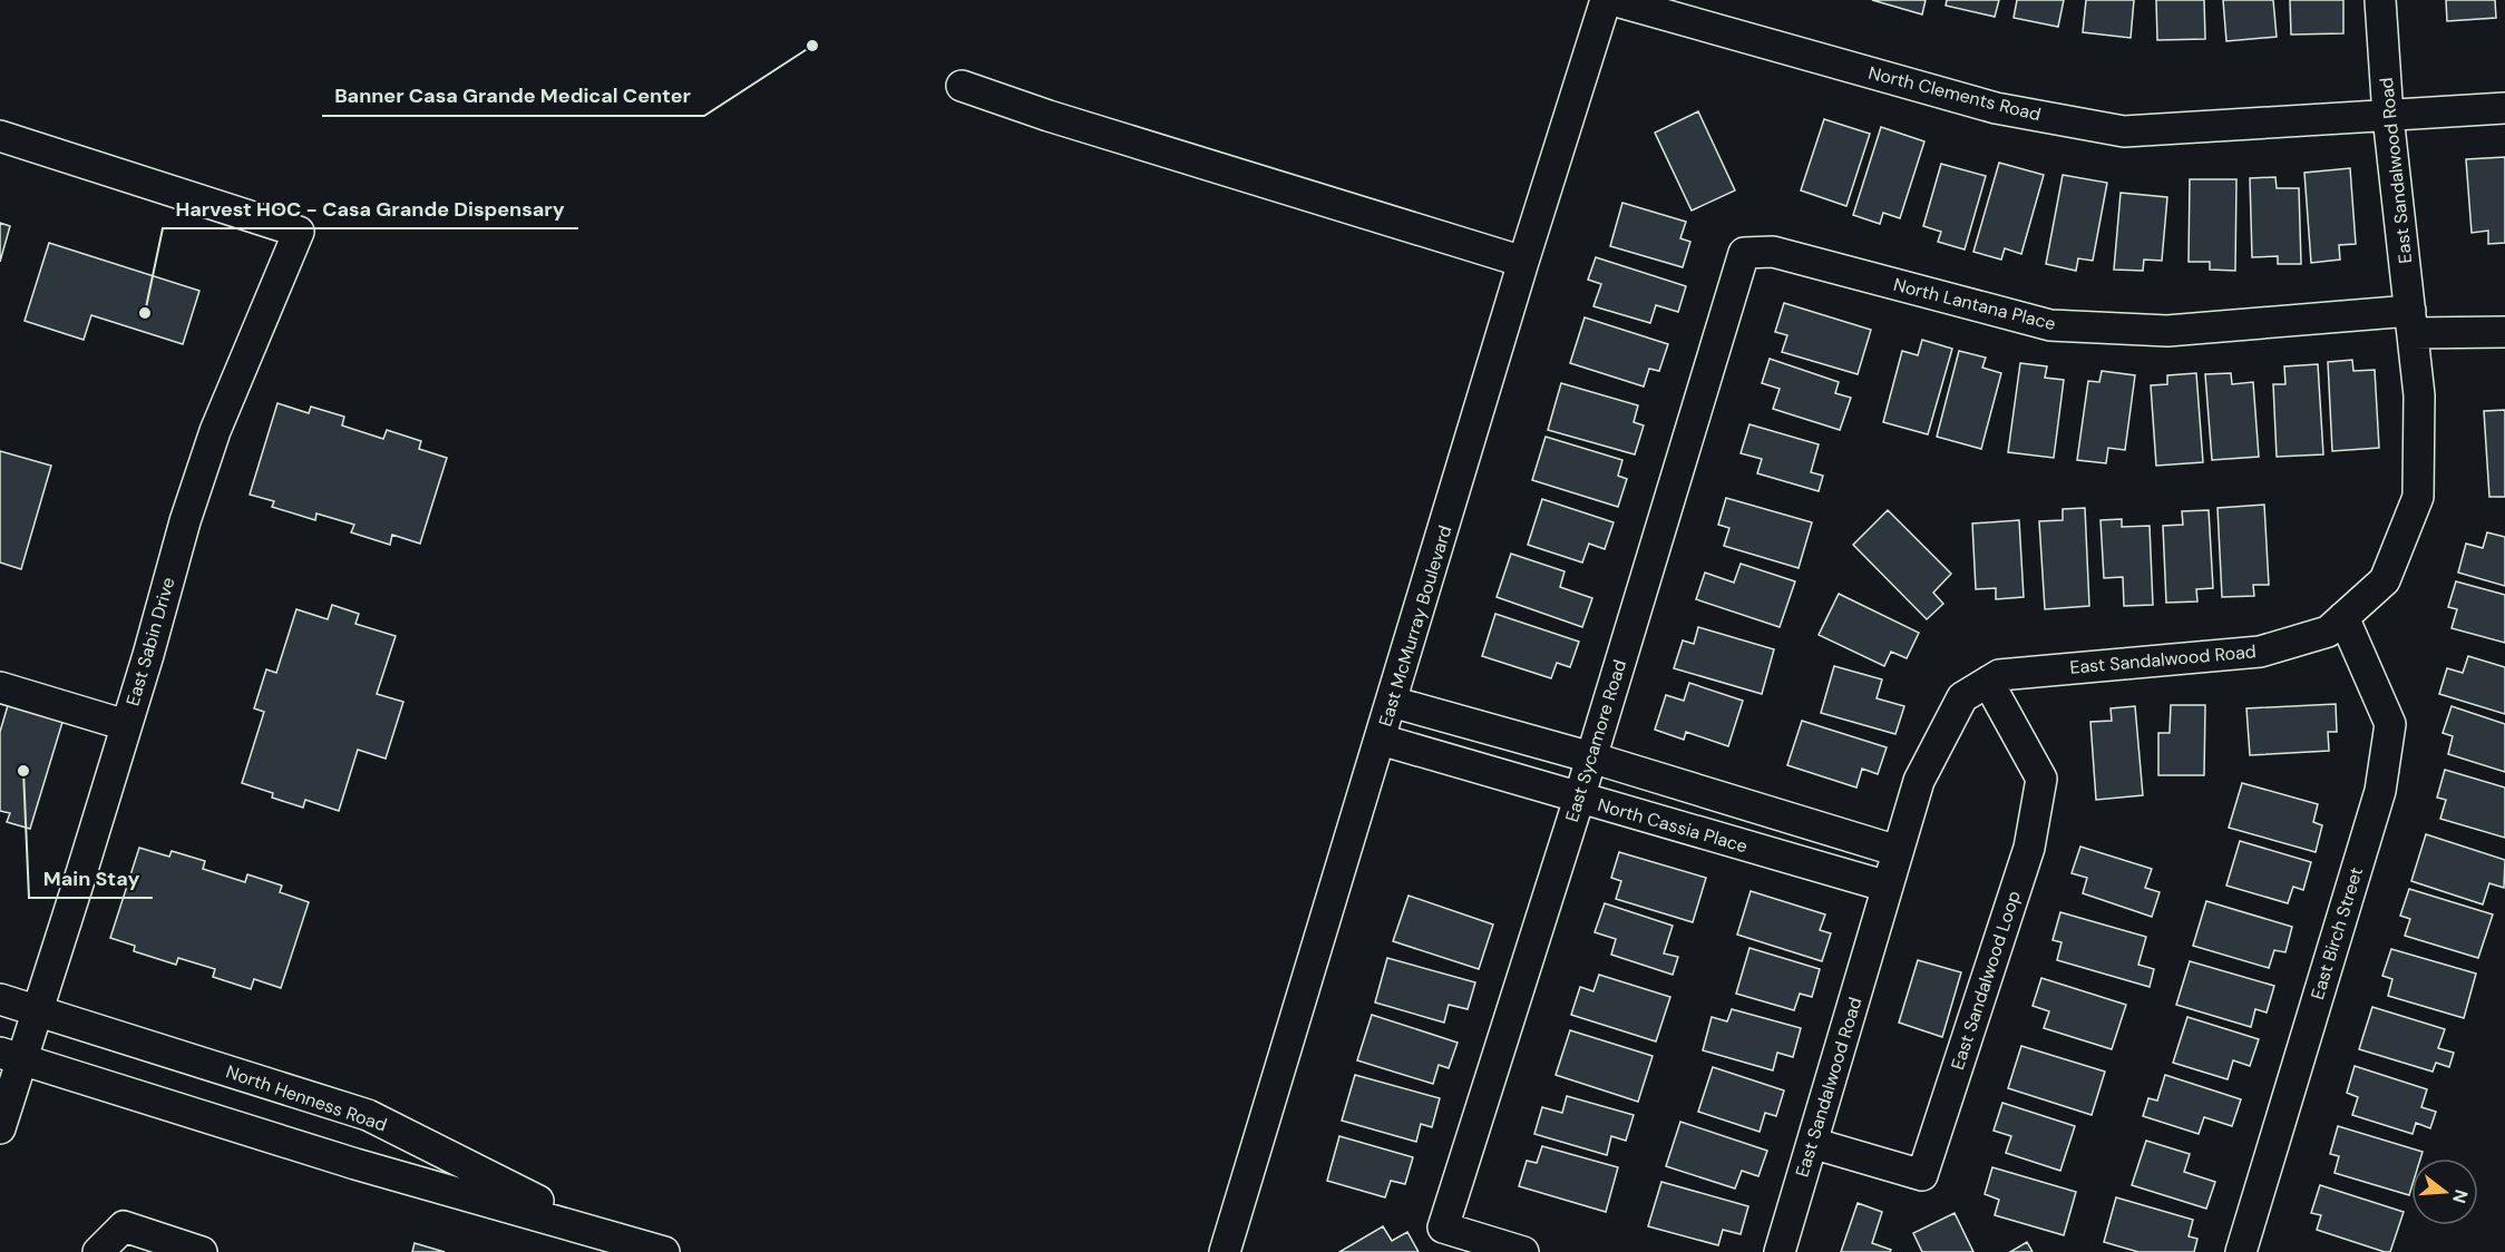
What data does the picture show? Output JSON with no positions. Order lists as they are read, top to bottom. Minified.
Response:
{"streets":{"street":["North Clements Road","East Sandalwood Road","North Lantana Place","East McMurray Boulevard","East Sabin Drive","East Sycamore Road","North Cassia Place","East Birch Street","East Sandalwood Loop","North Henness Road"]},"crossings":[["North Clements Road","East Sandalwood Road"],["East Sandalwood Road","North Lantana Place"],["East Sandalwood Road","North Cassia Place"],["East Sandalwood Road","East Birch Street"],["East Sandalwood Road","East Sandalwood Loop"],["North Lantana Place","East Sycamore Road"],["East McMurray Boulevard","North Cassia Place"],["East Sabin Drive","North Henness Road"],["East Sycamore Road","North Cassia Place"]],"places":["Banner Casa Grande Medical Center","Harvest HOC - Casa Grande Dispensary","Main Stay"],"north":"right"}
